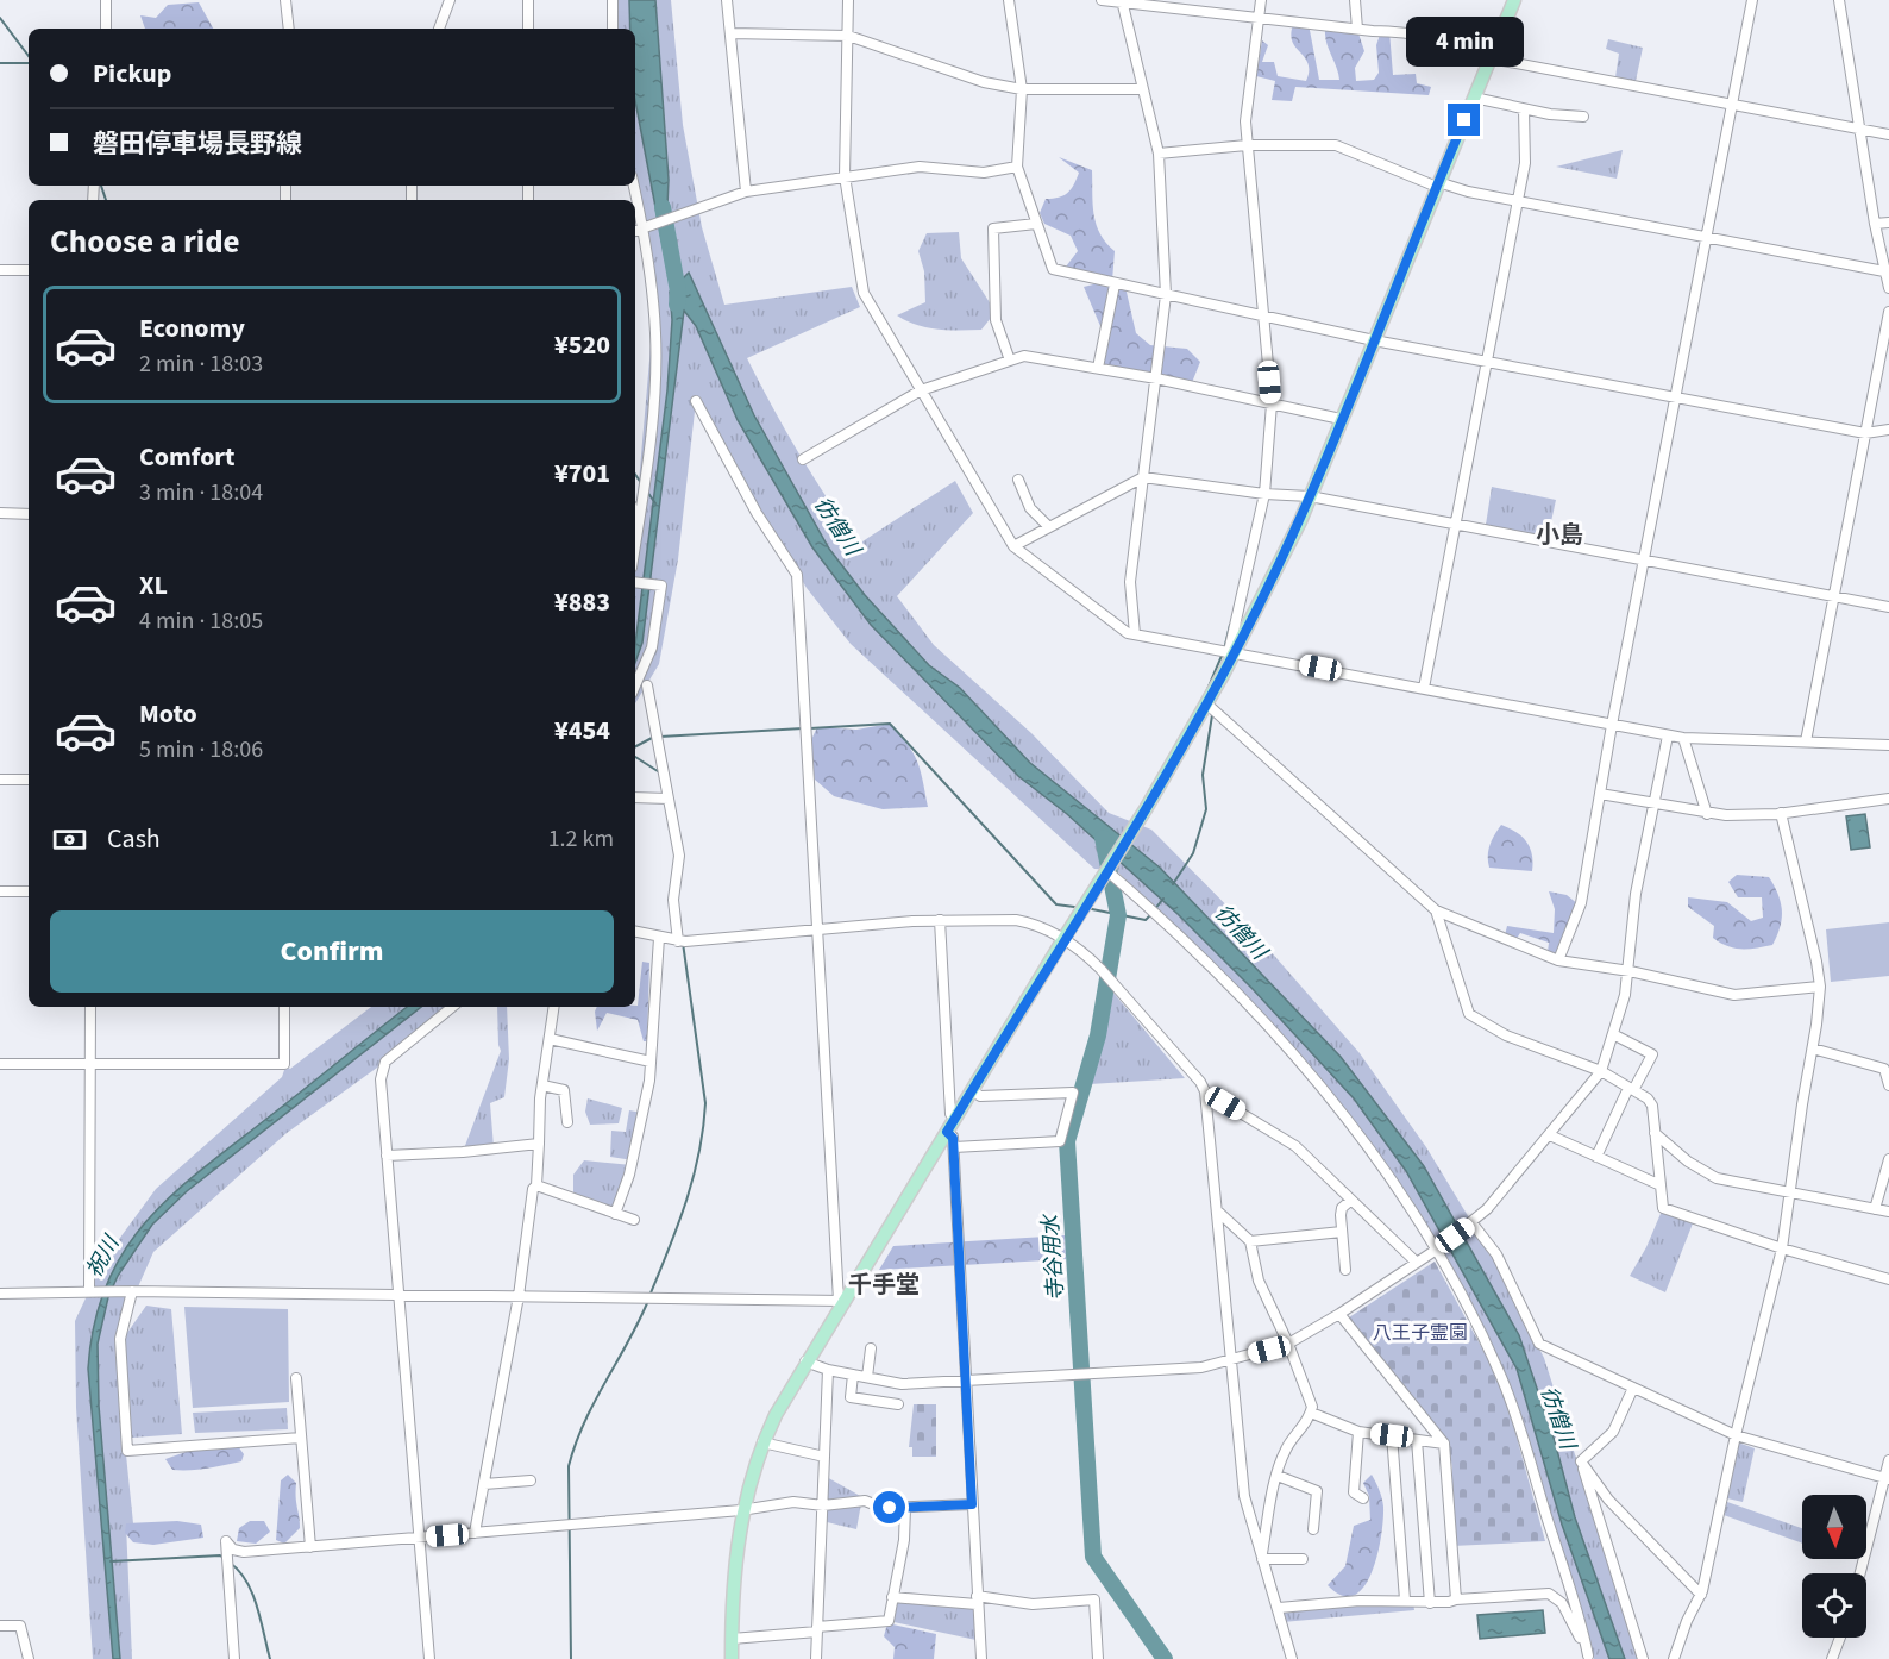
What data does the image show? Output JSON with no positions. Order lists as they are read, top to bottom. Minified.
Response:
{"districts":["小島","千手堂"],"water":["彷僧川","祝川","寺谷用水"],"parks":["八王子霊園"],"north":"bottom","page":{"bubble":"4 min","banner":["Pickup","磐田停車場長野線"],"heading":"Choose a ride","list":[{"name":"Economy","note":"2 min · 18:03","value":"¥520"},{"name":"Comfort","note":"3 min · 18:04","value":"¥701"},{"name":"XL","note":"4 min · 18:05","value":"¥883"},{"name":"Moto","note":"5 min · 18:06","value":"¥454"}],"pay":["Cash","1.2 km"],"buttons":"Confirm"}}
